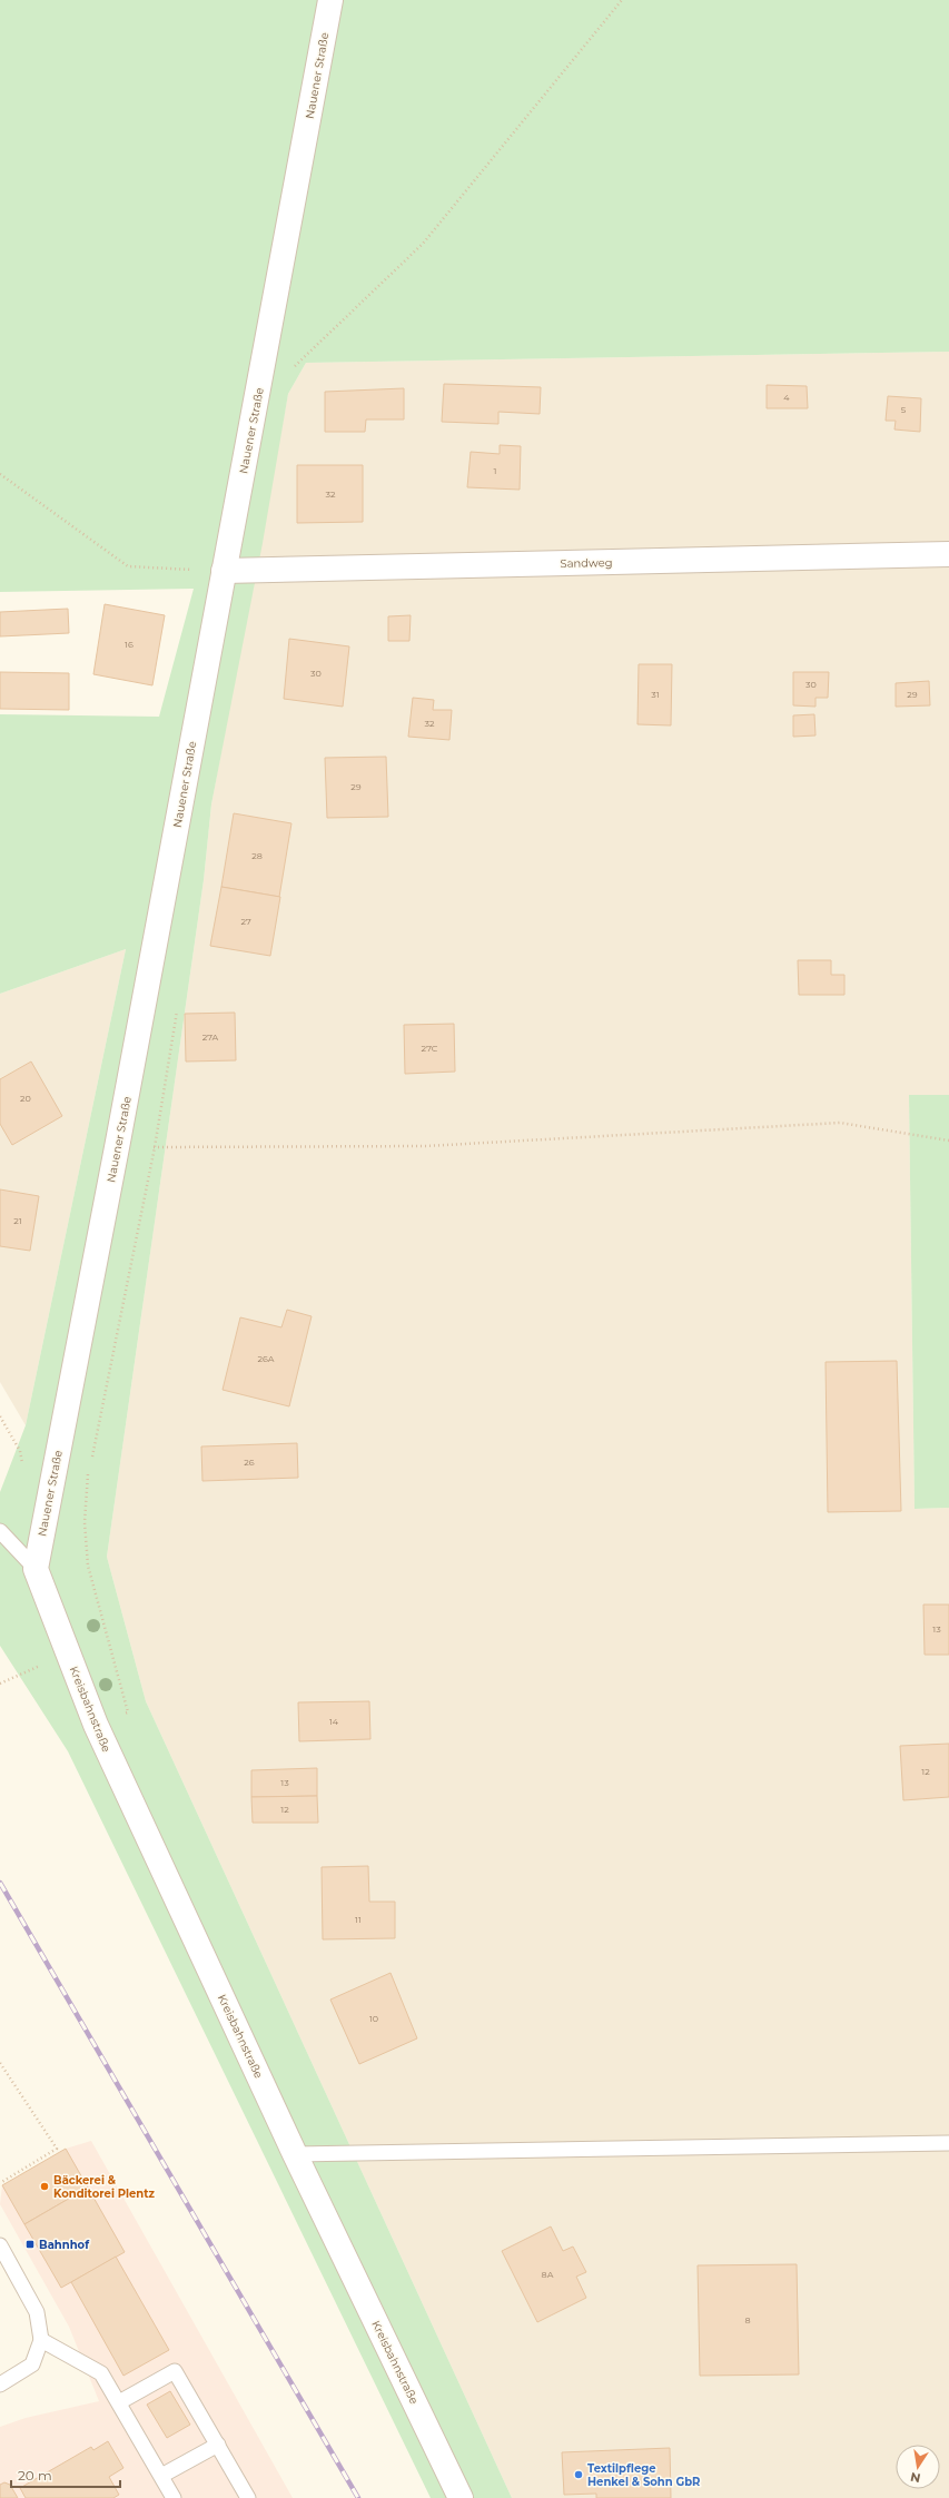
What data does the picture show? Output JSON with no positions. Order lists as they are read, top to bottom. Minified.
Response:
{"streets":{"street":["Nauener Straße","Sandweg","Kreisbahnstraße"]},"crossings":[["Nauener Straße","Sandweg"],["Nauener Straße","Kreisbahnstraße"]],"places":{"other":["Bäckerei & Konditorei Plentz","Textilpflege Henkel & Sohn GbR"],"transit":["Bahnhof"]},"house_numbers":["4","5","1","32","16","30","30","31","29","32","29","28","27","27A","27C","20","21","26A","26","13","14","12","13","12","11","10","8A","8"],"scale_bar":"20 m","north":"bottom"}
